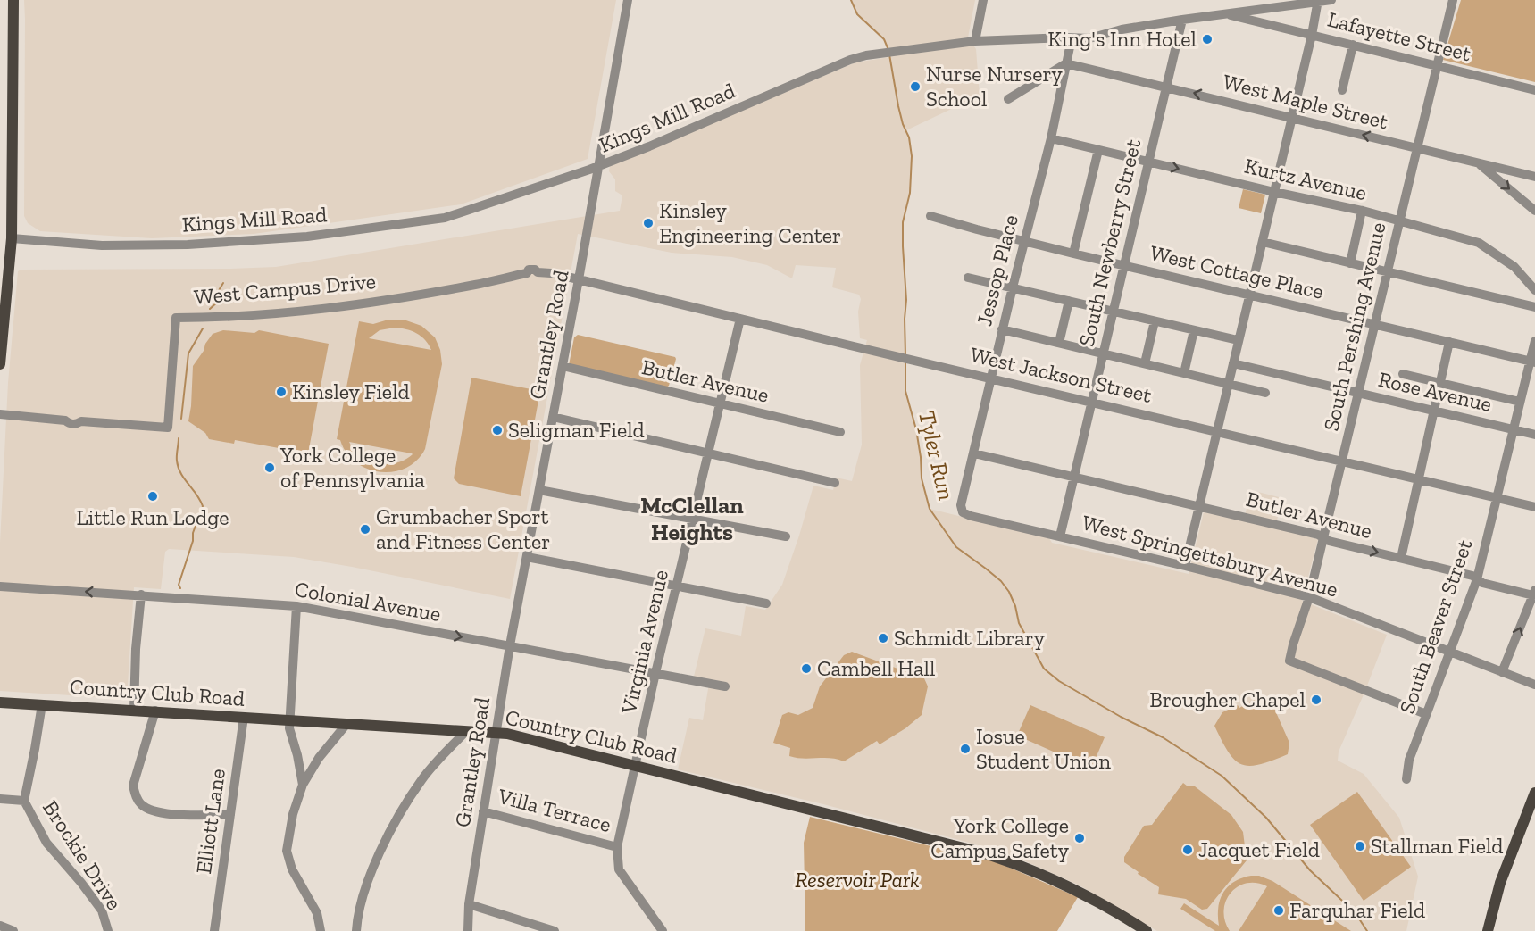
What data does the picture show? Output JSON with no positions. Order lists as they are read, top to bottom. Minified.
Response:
{"streets":{"main road":["Country Club Road"],"street":["Lafayette Street","West Maple Street","Kings Mill Road","Kurtz Avenue","South Newberry Street","Jessop Place","West Cottage Place","West Campus Drive","South Pershing Avenue","Grantley Road","West Jackson Street","Butler Avenue","Rose Avenue","West Springettsbury Avenue","Colonial Avenue","South Beaver Street","Virginia Avenue","Villa Terrace","Elliott Lane","Brockie Drive"]},"crossings":[["Lafayette Street","Kings Mill Road"],["Lafayette Street","South Pershing Avenue"],["West Maple Street","South Newberry Street"],["West Maple Street","Jessop Place"],["West Maple Street","South Pershing Avenue"],["Kings Mill Road","South Newberry Street"],["Kings Mill Road","Jessop Place"],["Kings Mill Road","Grantley Road"],["Kurtz Avenue","South Newberry Street"],["Kurtz Avenue","Jessop Place"],["Kurtz Avenue","South Pershing Avenue"],["South Newberry Street","West Cottage Place"],["South Newberry Street","West Jackson Street"],["South Newberry Street","Butler Avenue"],["South Newberry Street","West Springettsbury Avenue"],["Jessop Place","West Cottage Place"],["Jessop Place","West Jackson Street"],["Jessop Place","Butler Avenue"],["Jessop Place","West Springettsbury Avenue"],["West Cottage Place","South Pershing Avenue"],["West Cottage Place","South Beaver Street"],["West Campus Drive","Grantley Road"],["West Campus Drive","West Jackson Street"],["South Pershing Avenue","West Jackson Street"],["South Pershing Avenue","Butler Avenue"],["South Pershing Avenue","Rose Avenue"],["South Pershing Avenue","West Springettsbury Avenue"],["South Pershing Avenue","South Beaver Street"],["Grantley Road","West Jackson Street"],["Grantley Road","Butler Avenue"],["Grantley Road","Colonial Avenue"],["Grantley Road","Country Club Road"],["Grantley Road","Villa Terrace"],["West Jackson Street","South Beaver Street"],["West Jackson Street","Virginia Avenue"],["Butler Avenue","South Beaver Street"],["Butler Avenue","Virginia Avenue"],["Rose Avenue","South Beaver Street"],["West Springettsbury Avenue","South Beaver Street"],["Colonial Avenue","Virginia Avenue"],["Virginia Avenue","Country Club Road"],["Virginia Avenue","Villa Terrace"],["Country Club Road","Elliott Lane"],["Country Club Road","Brockie Drive"]],"one_way":["West Maple Street"],"districts":["McClellan Heights"],"water":["Tyler Run"],"parks":["Reservoir Park"],"places":["King's Inn Hotel","Nurse Nursery School","Kinsley Engineering Center","Kinsley Field","Seligman Field","York College of Pennsylvania","Little Run Lodge","Grumbacher Sport and Fitness Center","Schmidt Library","Cambell Hall","Brougher Chapel","Iosue Student Union","York College Campus Safety","Stallman Field","Jacquet Field","Farquhar Field"]}
